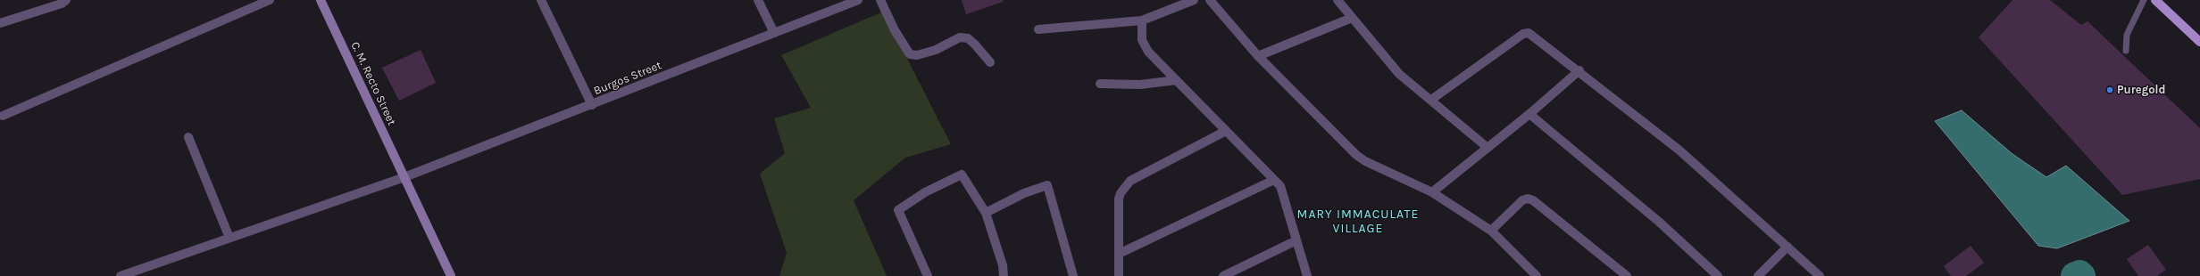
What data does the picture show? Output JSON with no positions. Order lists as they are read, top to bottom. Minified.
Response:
{"streets":{"main road":["C. M. Recto Street"],"street":["Burgos Street"]},"crossings":[["Burgos Street","C. M. Recto Street"]],"districts":["MARY IMMACULATE VILLAGE"],"places":["Puregold"]}
